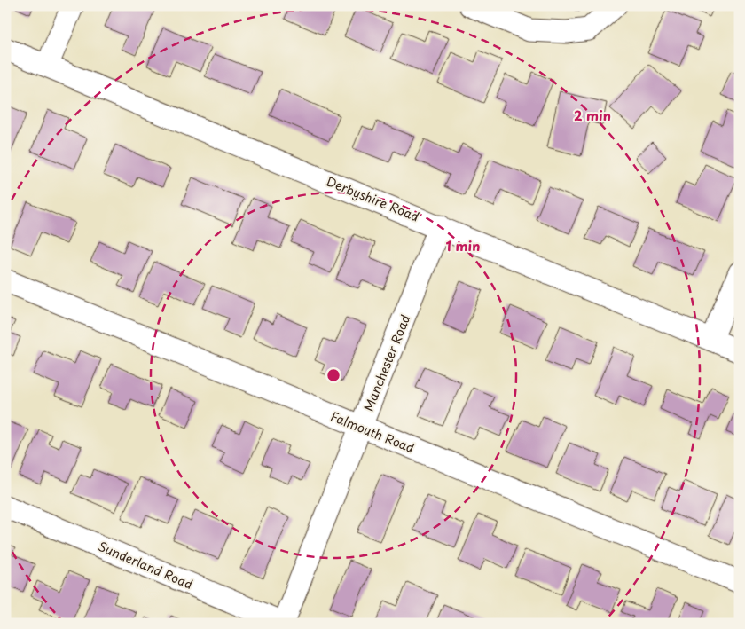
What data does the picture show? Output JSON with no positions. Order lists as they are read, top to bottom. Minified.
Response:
{"streets":{"street":["Derbyshire Road","Manchester Road","Falmouth Road","Sunderland Road"]},"crossings":[["Derbyshire Road","Manchester Road"],["Manchester Road","Falmouth Road"],["Manchester Road","Sunderland Road"]],"rings":["2 min","1 min"]}
